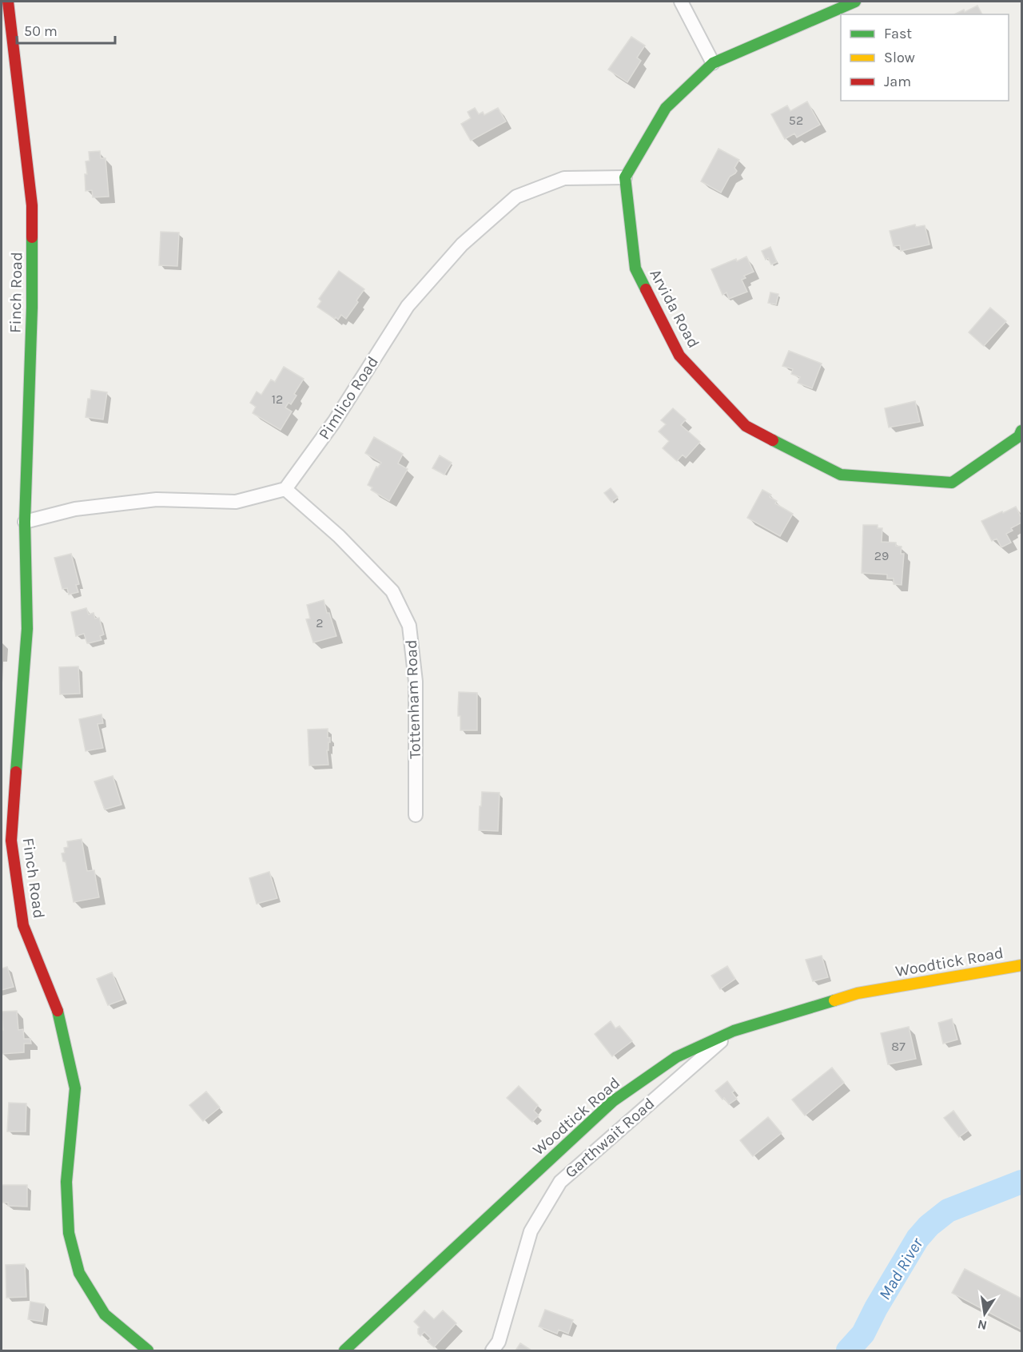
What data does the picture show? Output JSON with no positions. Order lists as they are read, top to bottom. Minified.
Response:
{"streets":{"street":["Finch Road","Arvida Road","Pimlico Road","Tottenham Road","Woodtick Road","Garthwait Road"]},"crossings":[["Arvida Road","Pimlico Road"],["Pimlico Road","Tottenham Road"],["Woodtick Road","Garthwait Road"]],"water":["Mad River"],"house_numbers":["52","12","29","2","87"],"legend":["Fast","Slow","Jam"],"scale_bar":"50 m","north":"bottom"}
